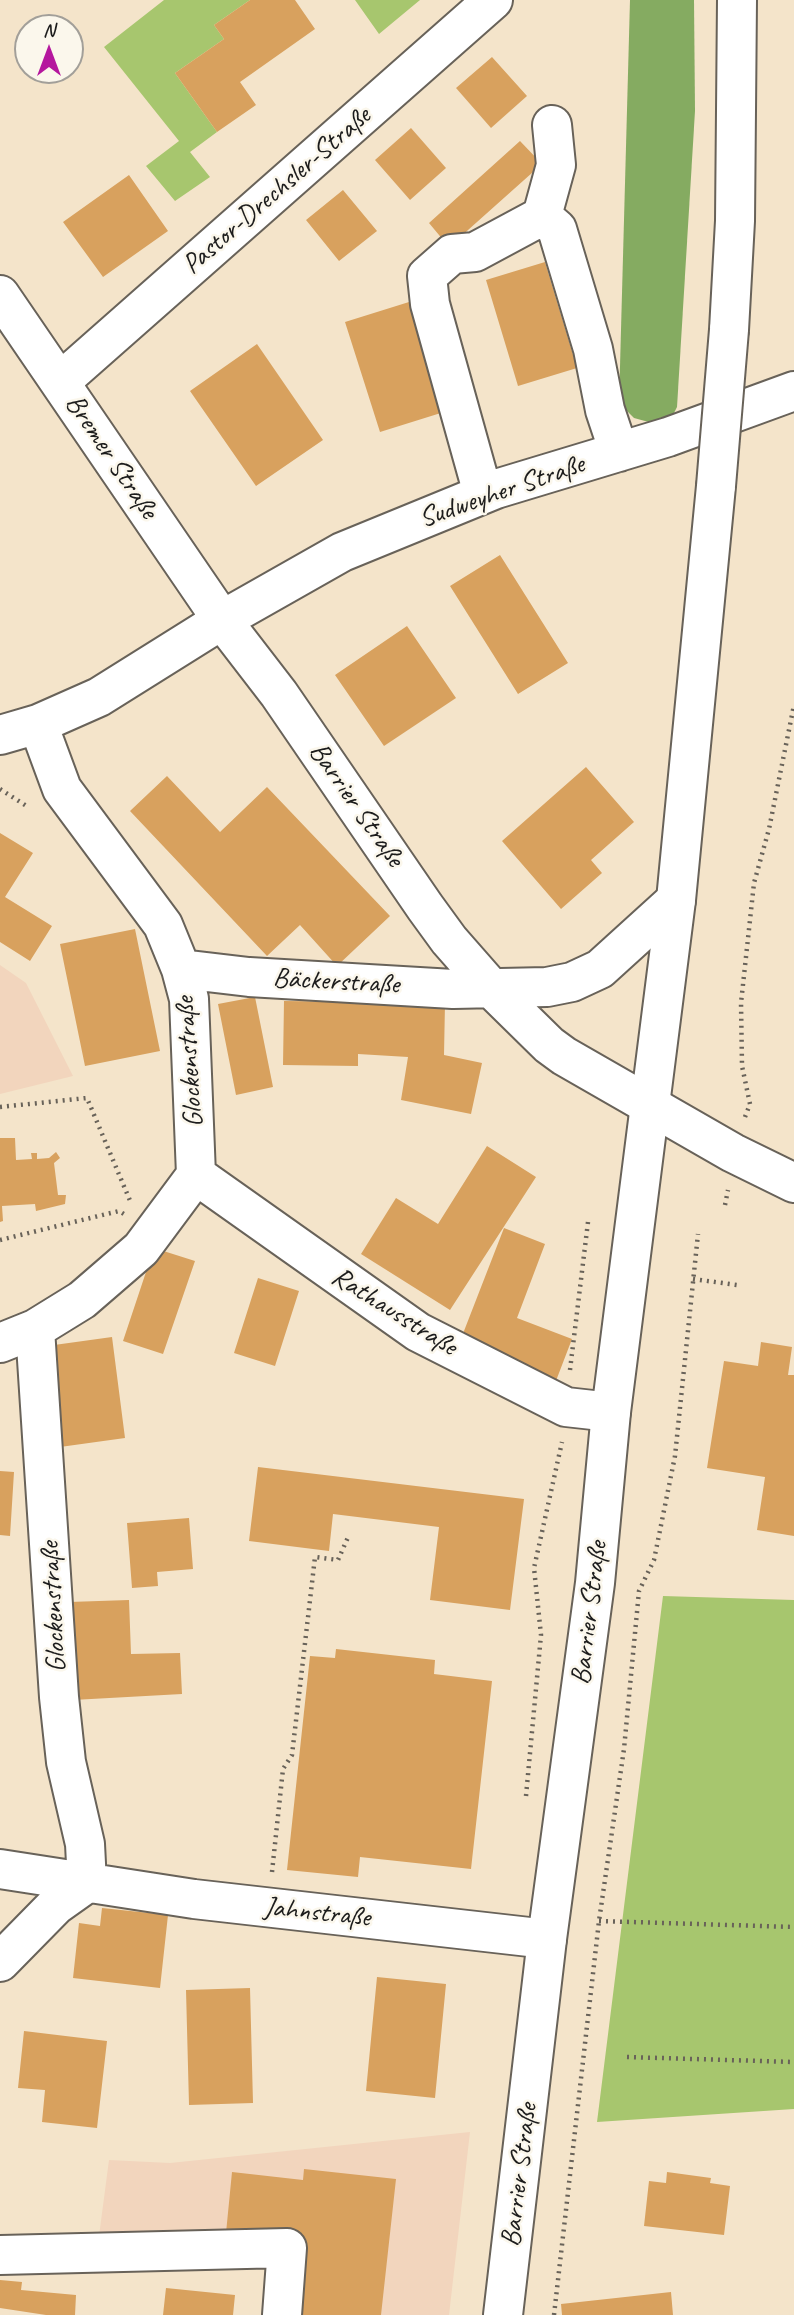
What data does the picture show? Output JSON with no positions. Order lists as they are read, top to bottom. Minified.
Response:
{"streets":{"street":["Pastor-Drechsler-Straße","Bremer Straße","Sudweyher Straße","Barrier Straße","Bäckerstraße","Glockenstraße","Rathausstraße","Jahnstraße"]},"crossings":[["Pastor-Drechsler-Straße","Bremer Straße"],["Bremer Straße","Sudweyher Straße"],["Bremer Straße","Barrier Straße"],["Sudweyher Straße","Barrier Straße"],["Sudweyher Straße","Glockenstraße"],["Barrier Straße","Bäckerstraße"],["Barrier Straße","Rathausstraße"],["Barrier Straße","Jahnstraße"],["Bäckerstraße","Glockenstraße"],["Glockenstraße","Rathausstraße"],["Glockenstraße","Jahnstraße"]],"north":"top"}
